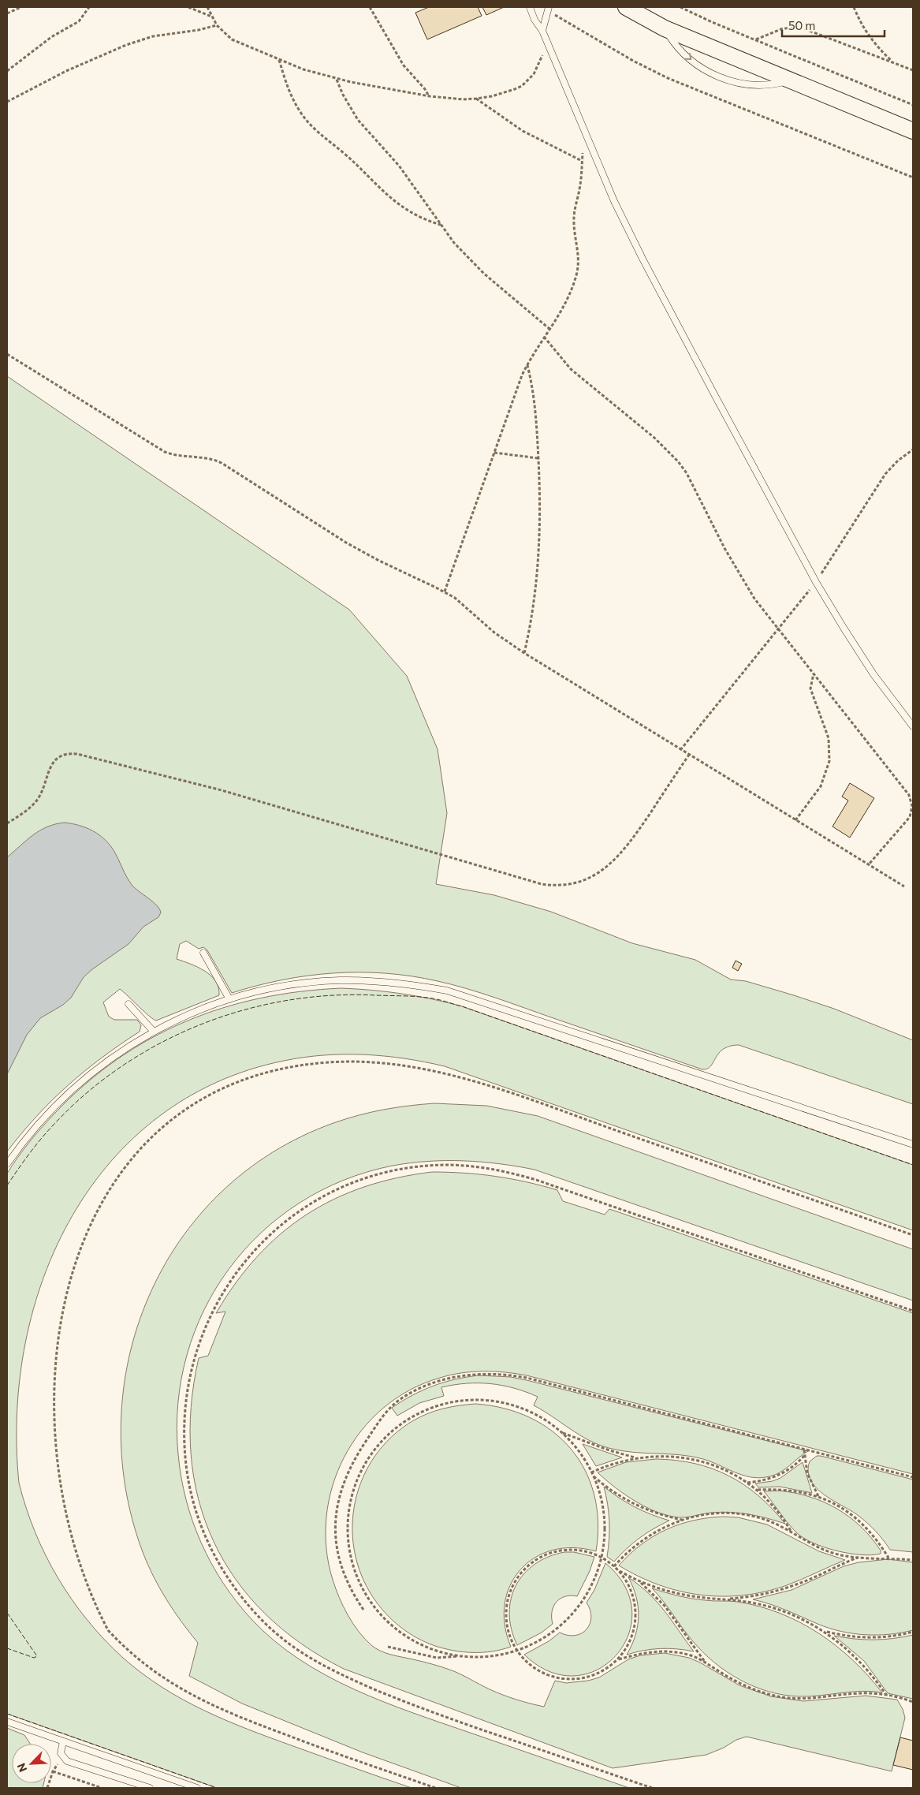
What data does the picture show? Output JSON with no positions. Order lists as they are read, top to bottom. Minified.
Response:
{"scale_bar":"50 m","north":"bottom left"}
